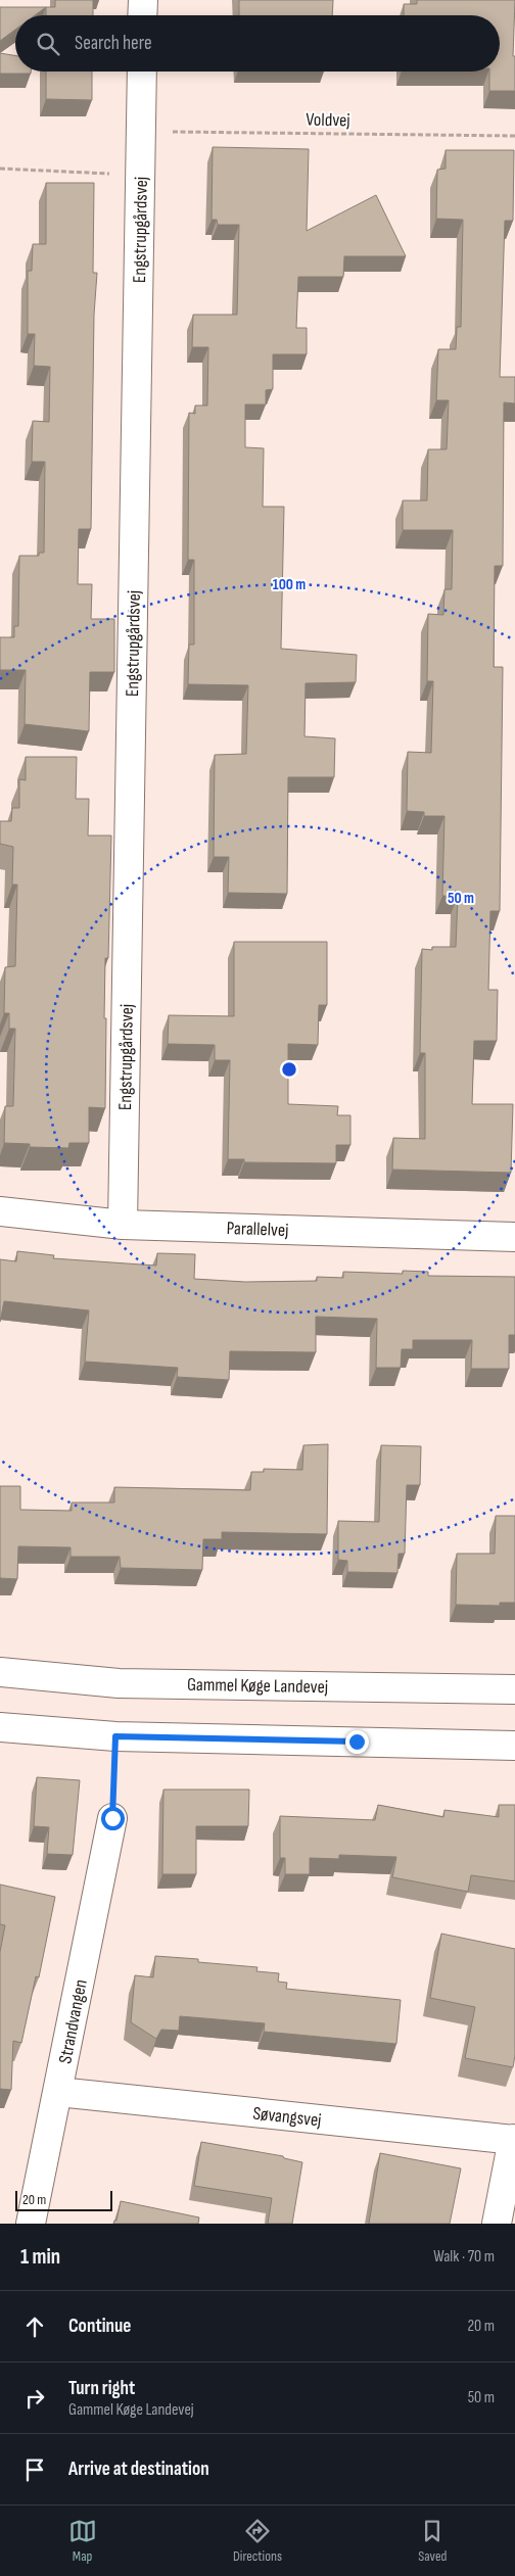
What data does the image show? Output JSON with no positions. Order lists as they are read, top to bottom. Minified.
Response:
{"streets":{"street":["Engstrupgårdsvej","Parallelvej","Gammel Køge Landevej","Strandvangen","Søvangsvej"],"path":["Voldvej"]},"crossings":[["Voldvej","Engstrupgårdsvej"],["Engstrupgårdsvej","Parallelvej"],["Strandvangen","Søvangsvej"]],"scale_bar":"20 m","page":{"search":"Search here","scale":"20 m","heading":["1 min","Walk · 70 m"],"list":[["Continue","20 m"],["Turn right","Gammel Køge Landevej","50 m"],"Arrive at destination"],"nav":["Map","Directions","Saved"]},"rings":["100 m","50 m"]}
